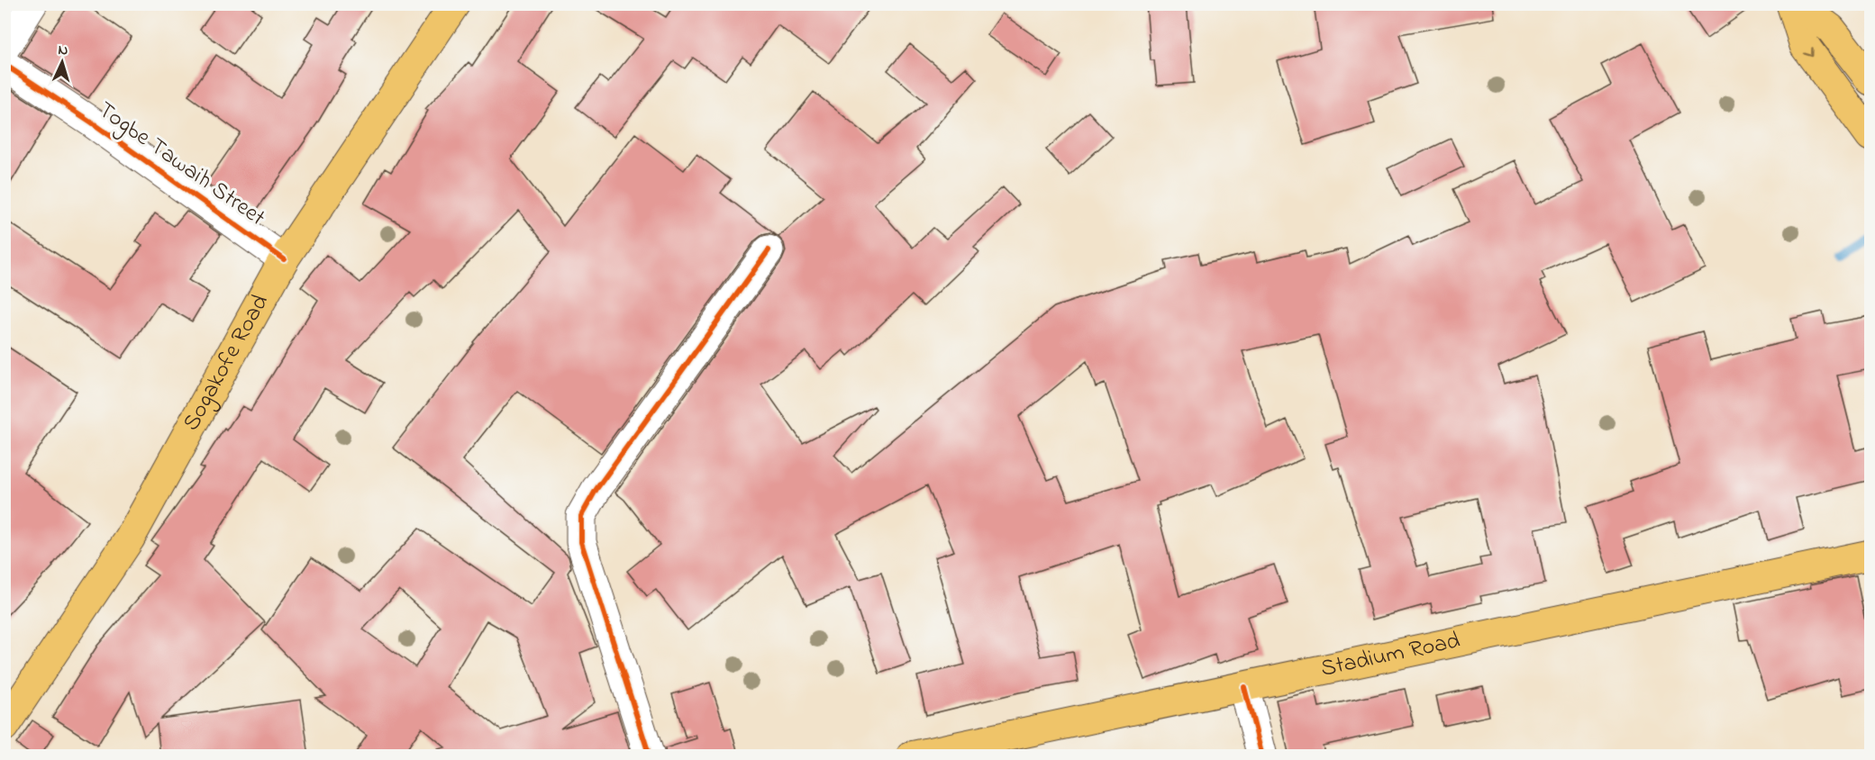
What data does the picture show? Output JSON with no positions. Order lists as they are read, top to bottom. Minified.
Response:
{"streets":{"main road":["Sogakofe Road","Stadium Road"],"street":["Togbe Tawaih Street"]},"crossings":[["Togbe Tawaih Street","Sogakofe Road"]],"north":"top"}
